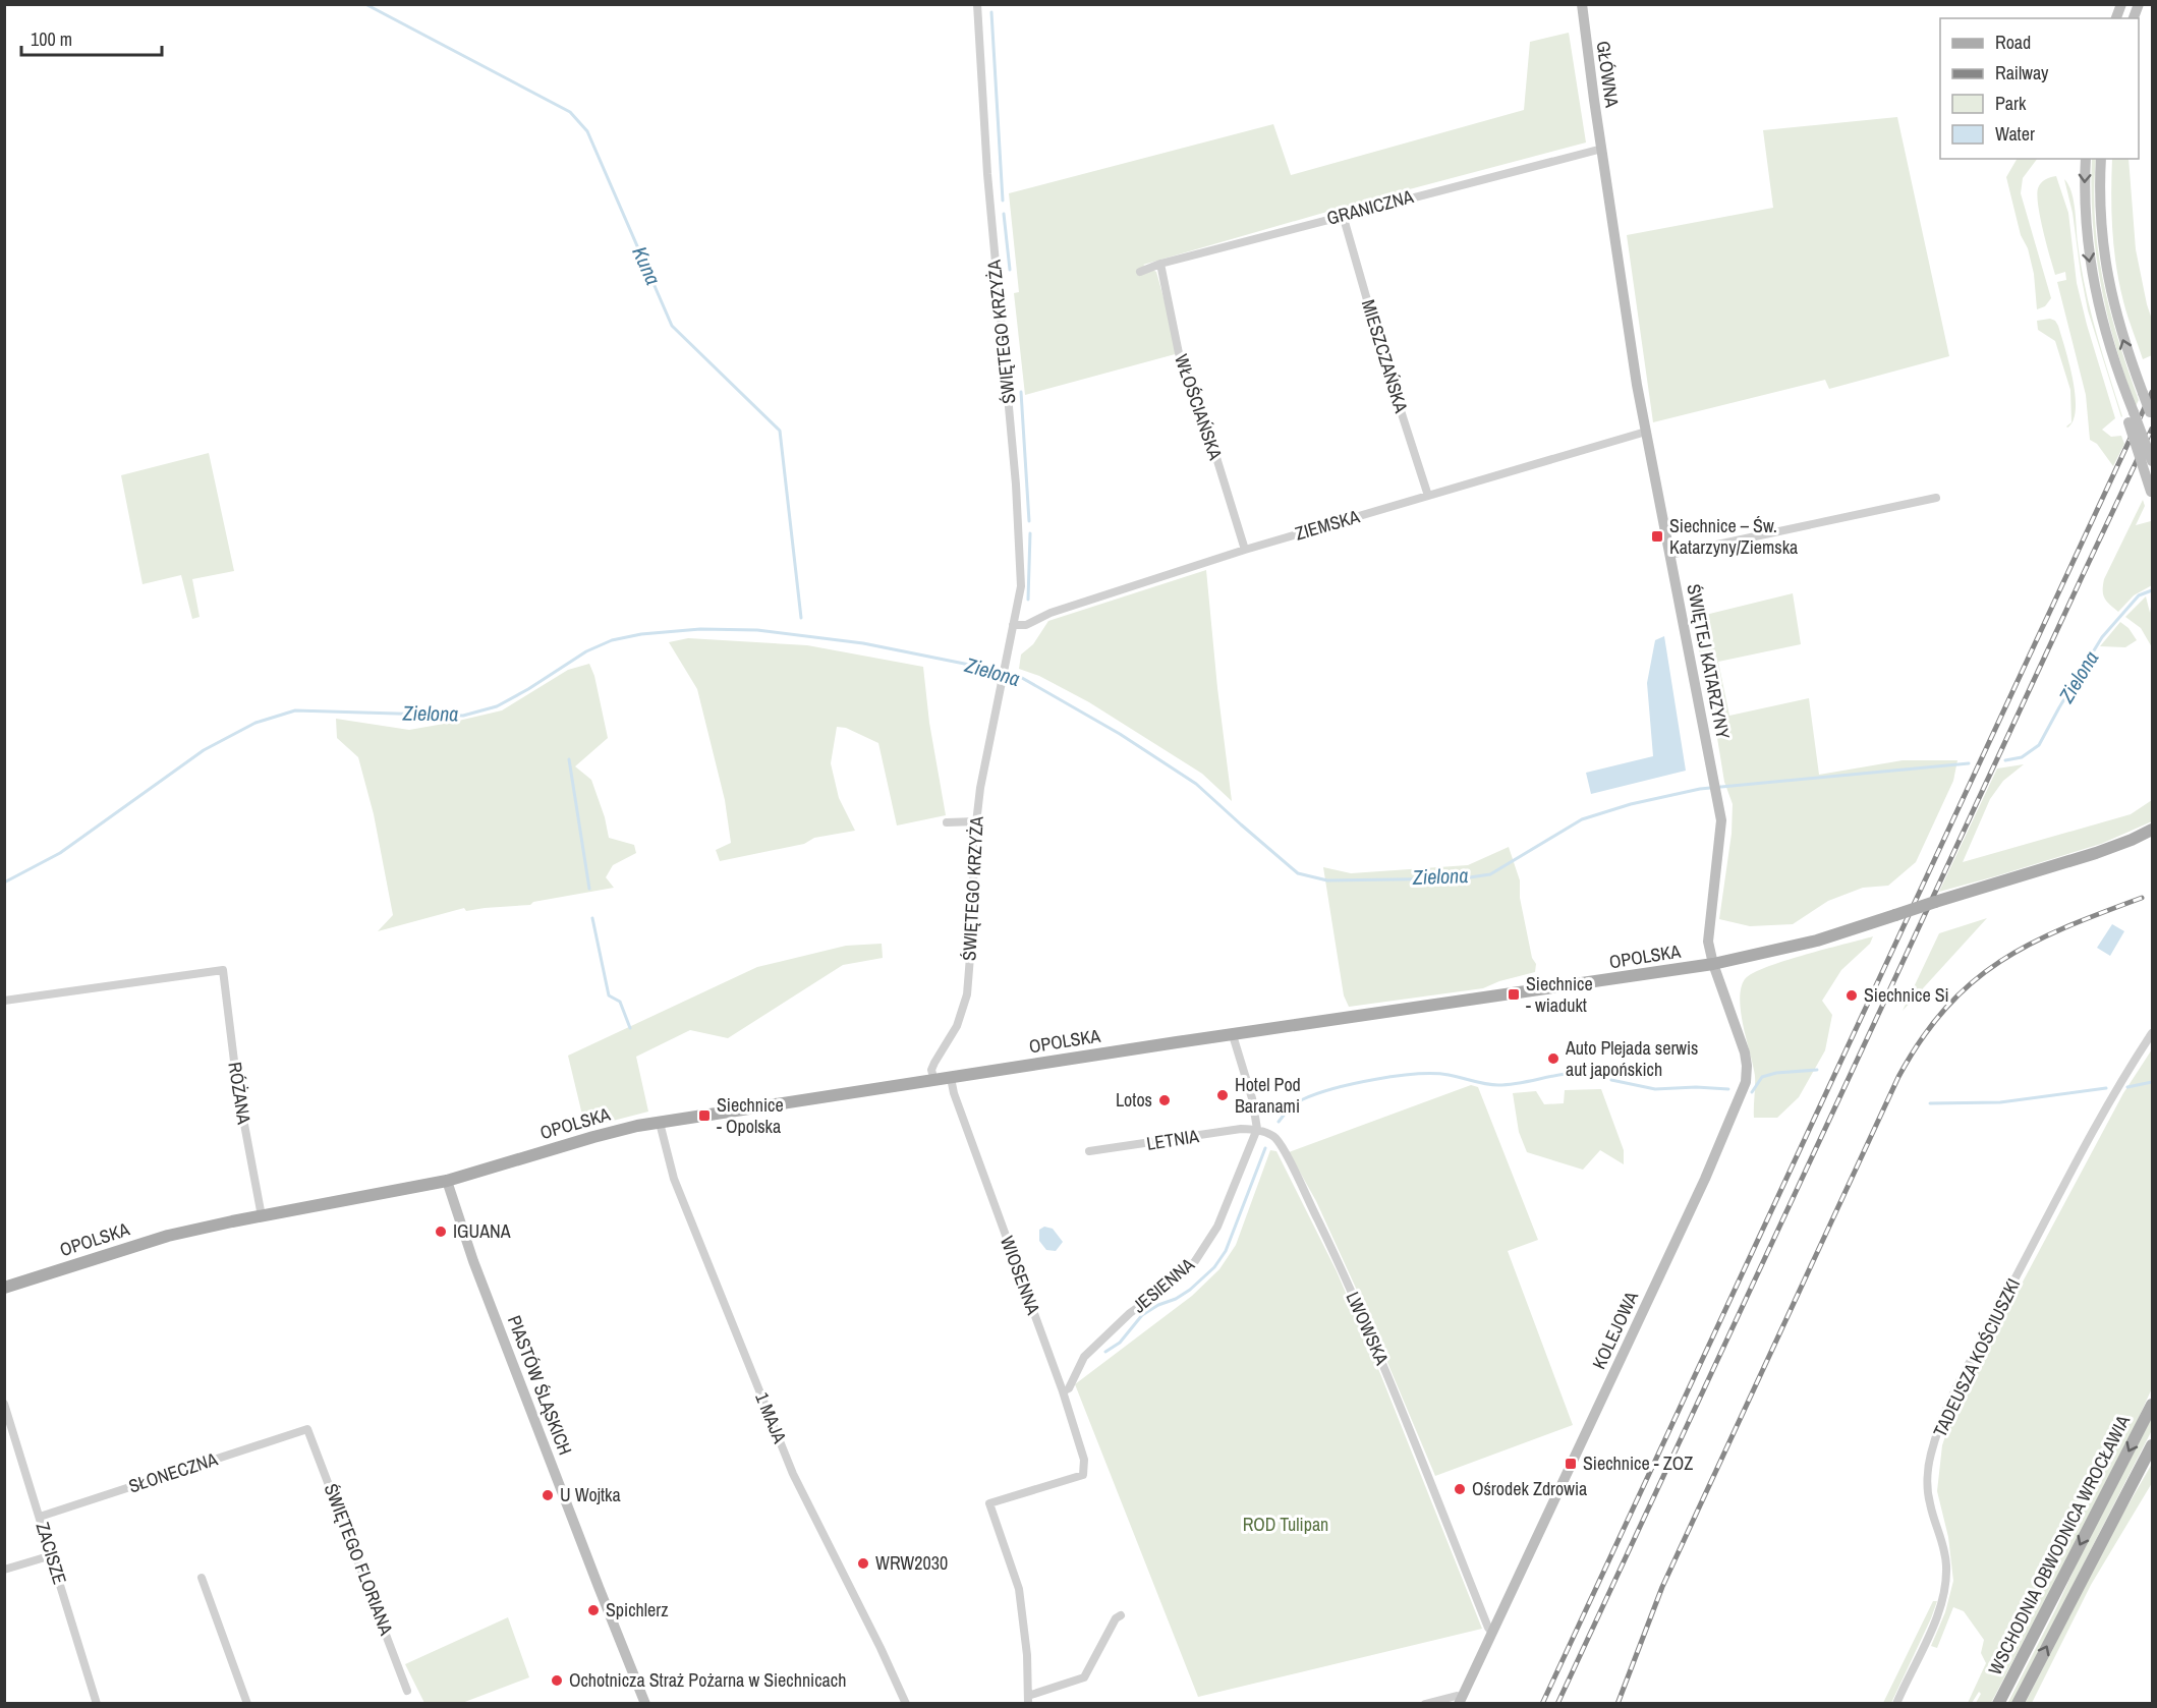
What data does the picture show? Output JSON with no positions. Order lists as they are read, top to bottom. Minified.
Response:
{"streets":{"main road":["OPOLSKA","WSCHODNIA OBWODNICA WROCŁAWIA"],"street":["GŁÓWNA","GRANICZNA","ŚWIĘTEGO KRZYŻA","MIESZCZAŃSKA","WŁOŚCIAŃSKA","ZIEMSKA","ŚWIĘTEJ KATARZYNY","RÓŻANA","LETNIA","WIOSENNA","JESIENNA","LWOWSKA","KOLEJOWA","TADEUSZA KOŚCIUSZKI","PIASTÓW ŚLĄSKICH","1 MAJA","SŁONECZNA","ZACISZE","ŚWIĘTEGO FLORIANA"]},"crossings":[["GŁÓWNA","GRANICZNA"],["GŁÓWNA","ŚWIĘTEJ KATARZYNY"],["GRANICZNA","MIESZCZAŃSKA"],["GRANICZNA","WŁOŚCIAŃSKA"],["GRANICZNA","ŚWIĘTEJ KATARZYNY"],["ŚWIĘTEGO KRZYŻA","ZIEMSKA"],["ŚWIĘTEGO KRZYŻA","OPOLSKA"],["MIESZCZAŃSKA","ZIEMSKA"],["WŁOŚCIAŃSKA","ZIEMSKA"],["ZIEMSKA","ŚWIĘTEJ KATARZYNY"],["ŚWIĘTEJ KATARZYNY","OPOLSKA"],["ŚWIĘTEJ KATARZYNY","KOLEJOWA"],["OPOLSKA","RÓŻANA"],["OPOLSKA","WIOSENNA"],["OPOLSKA","KOLEJOWA"],["OPOLSKA","PIASTÓW ŚLĄSKICH"],["OPOLSKA","1 MAJA"],["LETNIA","JESIENNA"],["LETNIA","LWOWSKA"],["WIOSENNA","JESIENNA"],["JESIENNA","LWOWSKA"],["LWOWSKA","KOLEJOWA"],["SŁONECZNA","ZACISZE"],["SŁONECZNA","ŚWIĘTEGO FLORIANA"]],"water":["Kuna","Zielona"],"parks":["ROD Tulipan"],"places":{"transit":["Siechnice – Św. Katarzyny/Ziemska","Siechnice - wiadukt","Siechnice - Opolska","Siechnice - ZOZ"],"other":["Siechnice Si","Auto Plejada serwis aut japońskich","Hotel Pod Baranami","Lotos","IGUANA","Ośrodek Zdrowia","U Wojtka","WRW2030","Spichlerz","Ochotnicza Straż Pożarna w Siechnicach"]},"legend":["Road","Railway","Park","Water"],"scale_bar":"100 m"}
